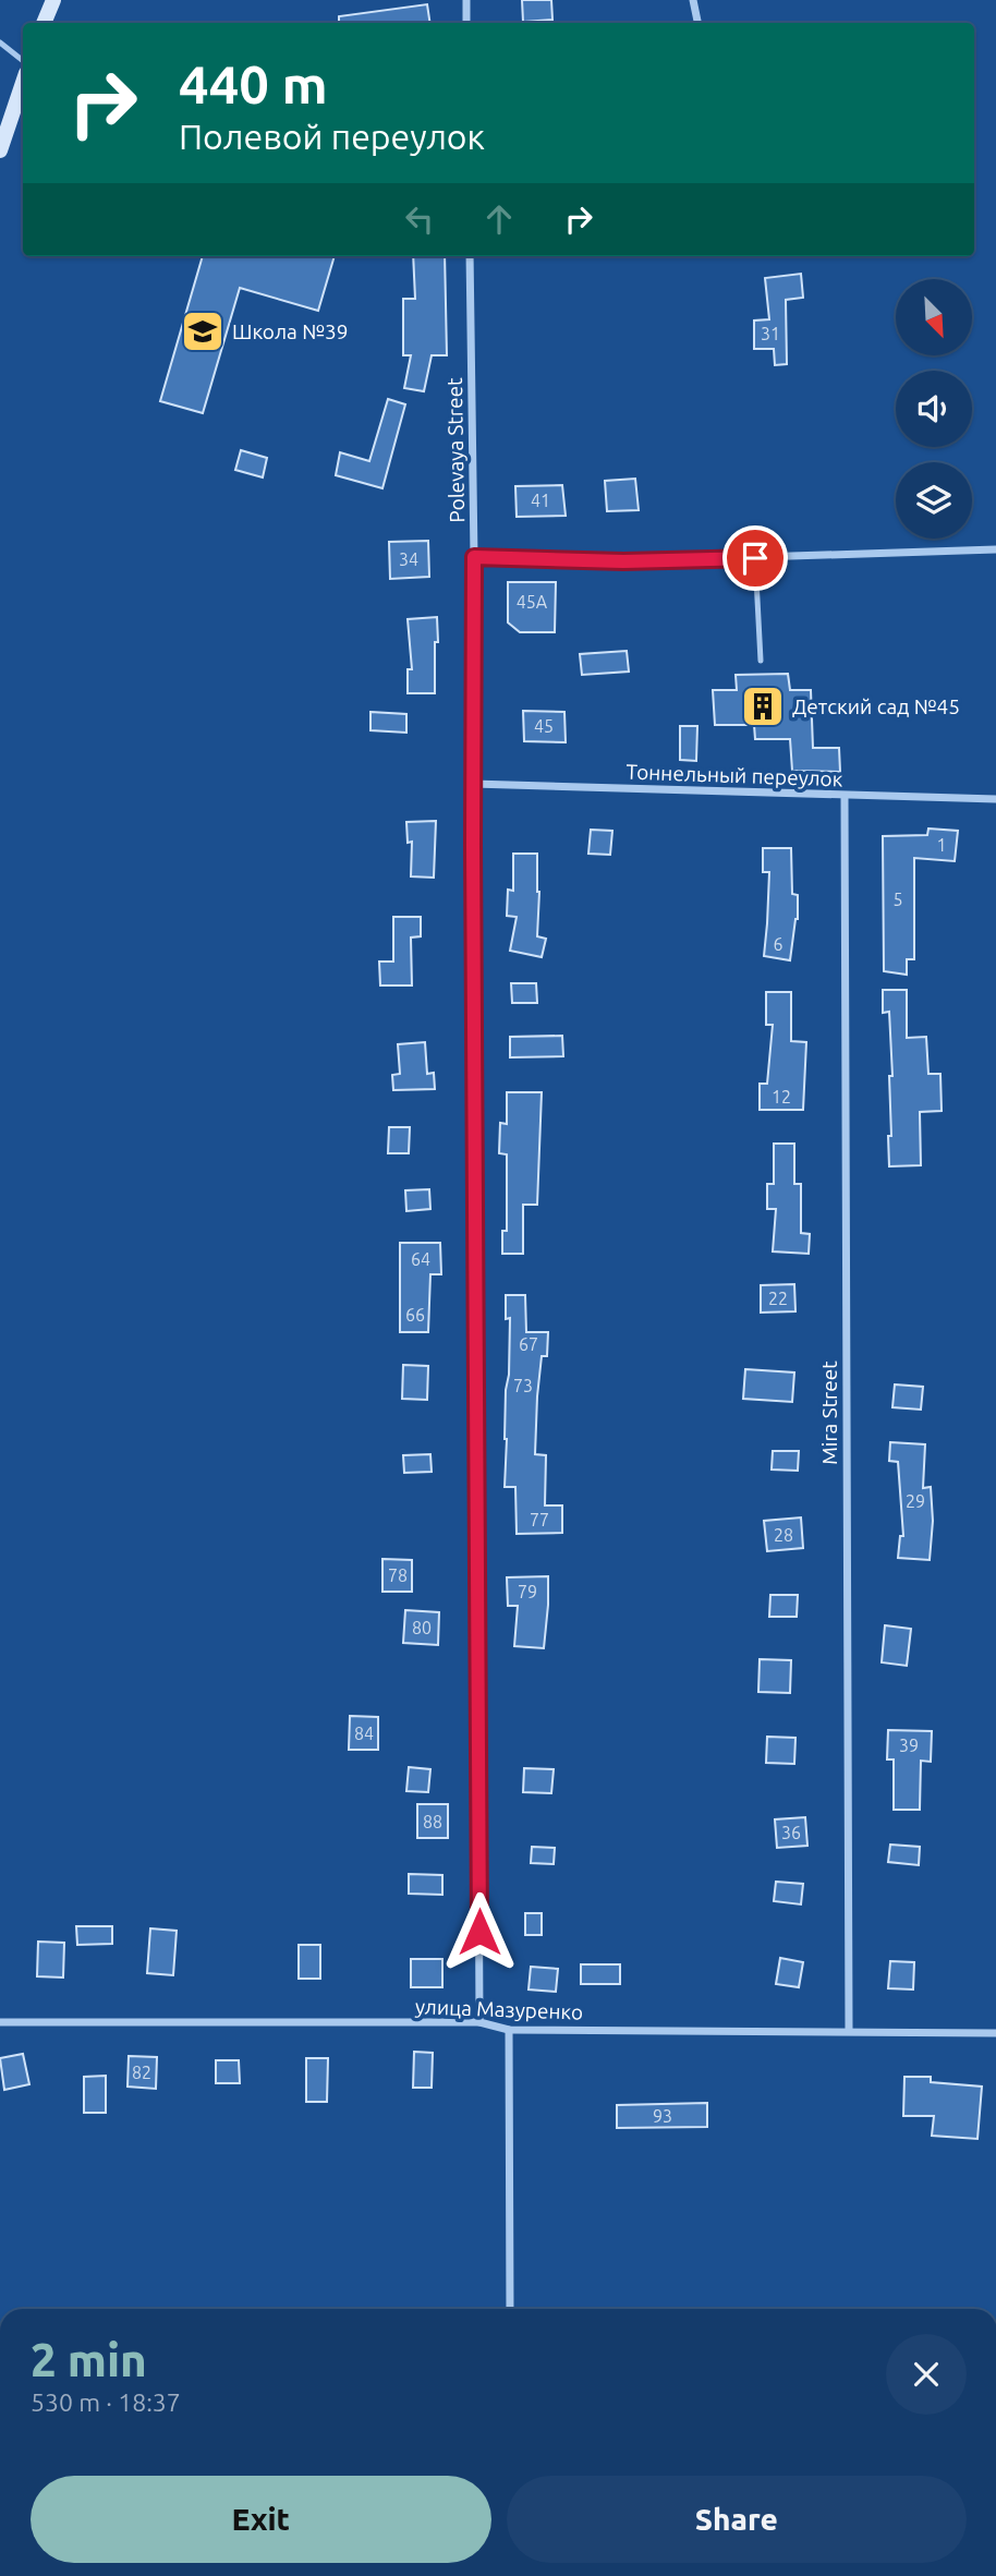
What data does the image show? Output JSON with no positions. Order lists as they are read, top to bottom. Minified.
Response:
{"streets":{"street":["Polevaya Street","Тоннельный переулок","Mira Street","улица Мазуренко"]},"crossings":[["Polevaya Street","Тоннельный переулок"],["Polevaya Street","улица Мазуренко"],["Тоннельный переулок","Mira Street"],["Mira Street","улица Мазуренко"]],"places":{"school or university":["Школа №39"],"building":["Детский сад №45"]},"house_numbers":["31","41","34","45А","45","1","5","6","12","64","22","66","67","73","29","77","28","78","79","80","84","39","88","36","82","93"],"north":"bottom right","page":{"turn":["440 m","Полевой переулок"],"heading":["2 min","530 m · 18:37"],"buttons":["Exit","Share"]}}
